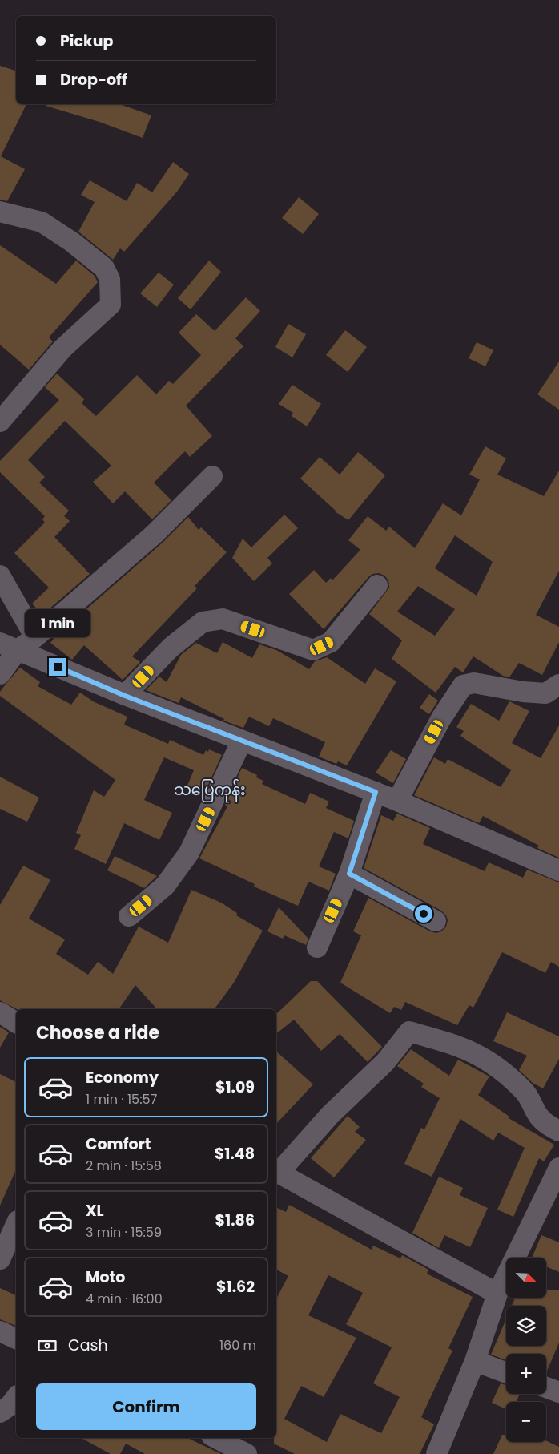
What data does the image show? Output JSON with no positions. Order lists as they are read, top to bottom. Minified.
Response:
{"districts":["သပြေကုန်း"],"north":"bottom right","page":{"banner":["Pickup","Drop-off"],"bubble":"1 min","heading":"Choose a ride","list":[{"name":"Economy","note":"1 min · 15:57","value":"$1.09"},{"name":"Comfort","note":"2 min · 15:58","value":"$1.48"},{"name":"XL","note":"3 min · 15:59","value":"$1.86"},{"name":"Moto","note":"4 min · 16:00","value":"$1.62"}],"map_buttons":["+","−"],"pay":["Cash","160 m"],"buttons":"Confirm"}}
